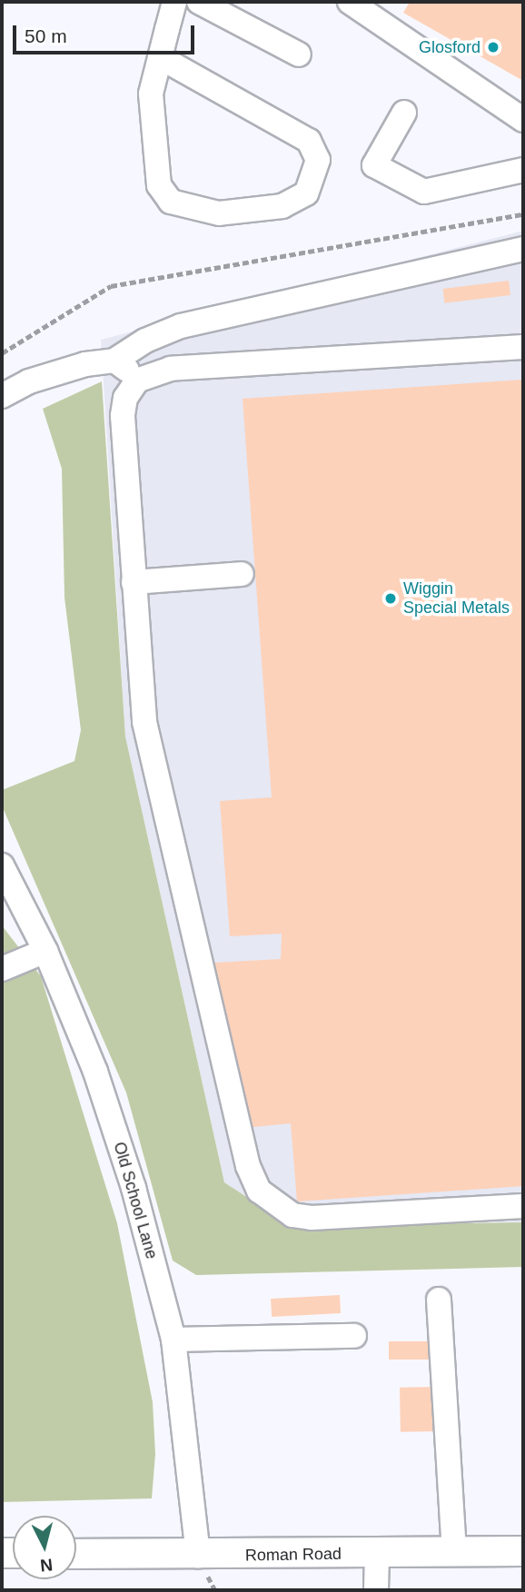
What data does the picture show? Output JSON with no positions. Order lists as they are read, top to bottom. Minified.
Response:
{"streets":{"main road":["Roman Road"],"street":["Old School Lane"]},"crossings":[["Old School Lane","Roman Road"]],"places":["Glosford","Wiggin Special Metals"],"scale_bar":"50 m","north":"bottom"}
